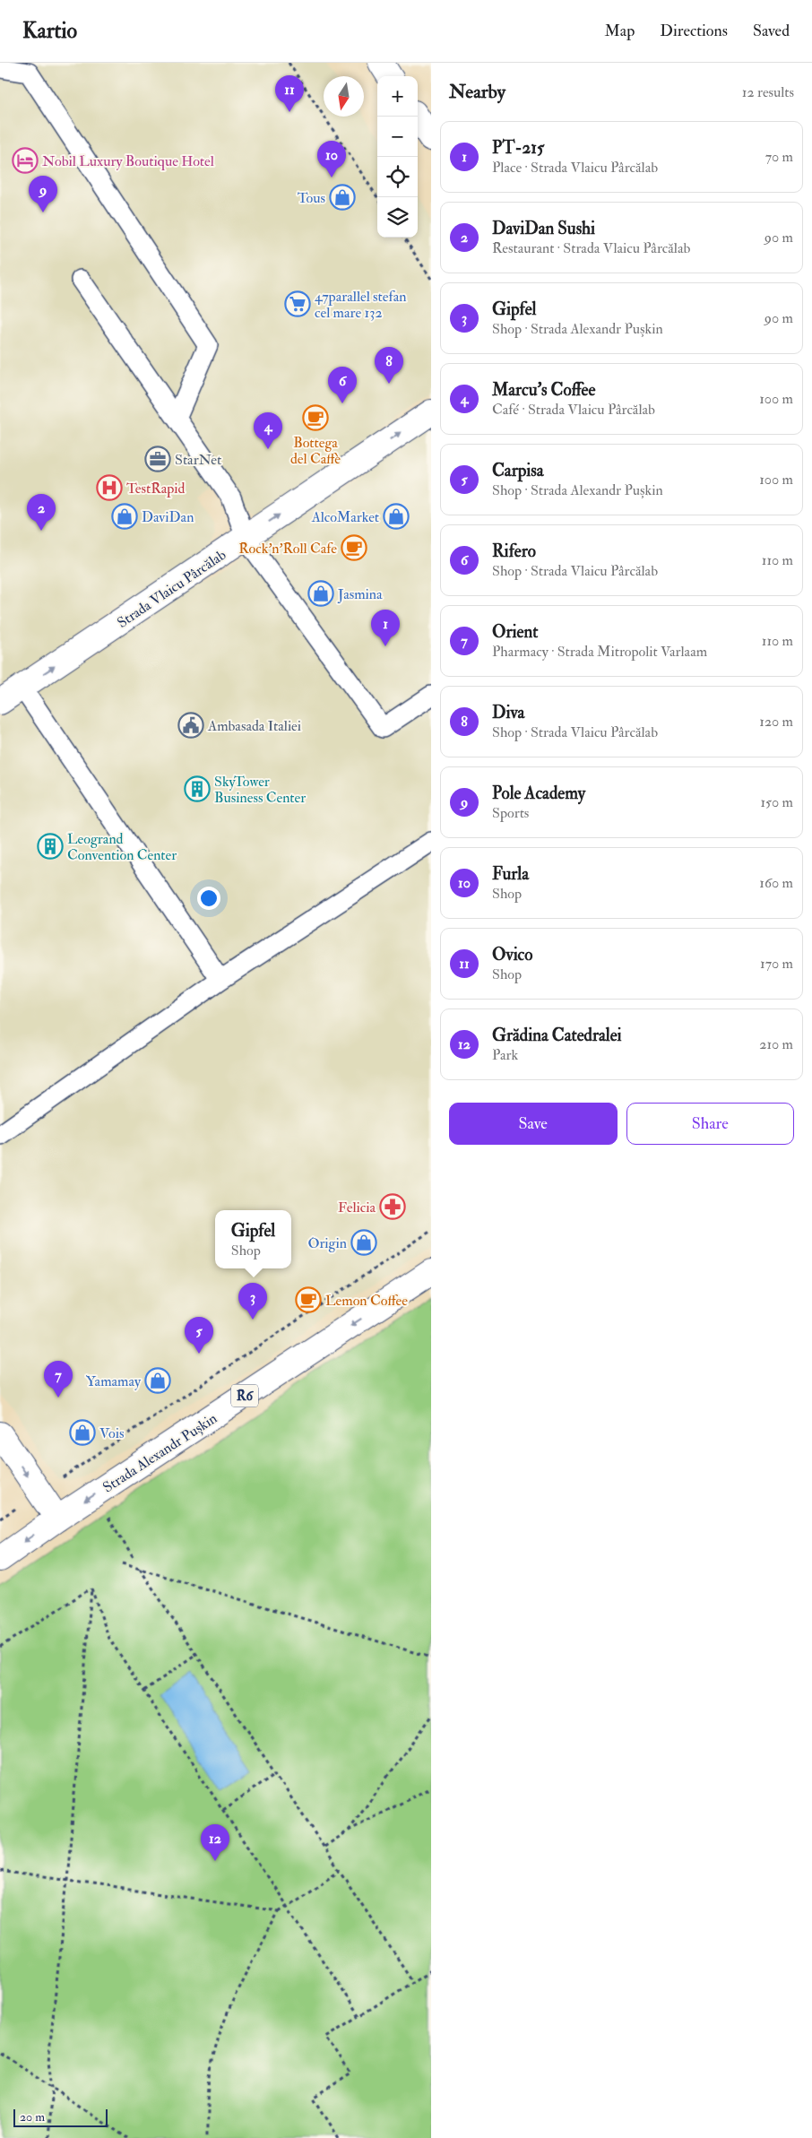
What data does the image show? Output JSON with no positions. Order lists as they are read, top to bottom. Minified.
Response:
{"streets":{"street":["Strada Vlaicu Pârcălab","R6","Strada Alexandr Pușkin"]},"one_way":["Strada Vlaicu Pârcălab","Strada Alexandr Pușkin"],"places":{"hotel":["Nobil Luxury Boutique Hotel"],"shop":["Tous","DaviDan","AlcoMarket","Jasmina","Origin","Yamamay","Vois"],"supermarket":["47parallel stefan cel mare 132"],"cafe":["Bottega del Caffè","Rock'n'Roll Cafe","Lemon Coffee"],"office":["StarNet"],"hospital":["TestRapid"],"public building":["Ambasada Italiei"],"building":["SkyTower Business Center","Leogrand Convention Center"],"pharmacy":["Felicia"]},"scale_bar":"20 m","north":"bottom","page":{"header":"Kartio","nav":["Map","Directions","Saved"],"heading":["Nearby","12 results"],"pins":["11","10","9","8","6","4","2","1","3","5","7","12"],"map_buttons":["+","−"],"list":[{"mark":"1","name":"PT-215","note":"Place · Strada Vlaicu Pârcălab","value":"70 m"},{"mark":"2","name":"DaviDan Sushi","note":"Restaurant · Strada Vlaicu Pârcălab","value":"90 m"},{"mark":"3","name":"Gipfel","note":"Shop · Strada Alexandr Pușkin","value":"90 m"},{"mark":"4","name":"Marcu's Coffee","note":"Café · Strada Vlaicu Pârcălab","value":"100 m"},{"mark":"5","name":"Carpisa","note":"Shop · Strada Alexandr Pușkin","value":"100 m"},{"mark":"6","name":"Rifero","note":"Shop · Strada Vlaicu Pârcălab","value":"110 m"},{"mark":"7","name":"Orient","note":"Pharmacy · Strada Mitropolit Varlaam","value":"110 m"},{"mark":"8","name":"Diva","note":"Shop · Strada Vlaicu Pârcălab","value":"120 m"},{"mark":"9","name":"Pole Academy","note":"Sports","value":"150 m"},{"mark":"10","name":"Furla","note":"Shop","value":"160 m"},{"mark":"11","name":"Ovico","note":"Shop","value":"170 m"},{"mark":"12","name":"Grădina Catedralei","note":"Park","value":"210 m"}],"buttons":["Save","Share"],"popup":["Gipfel","Shop"],"scale":"20 m"}}
